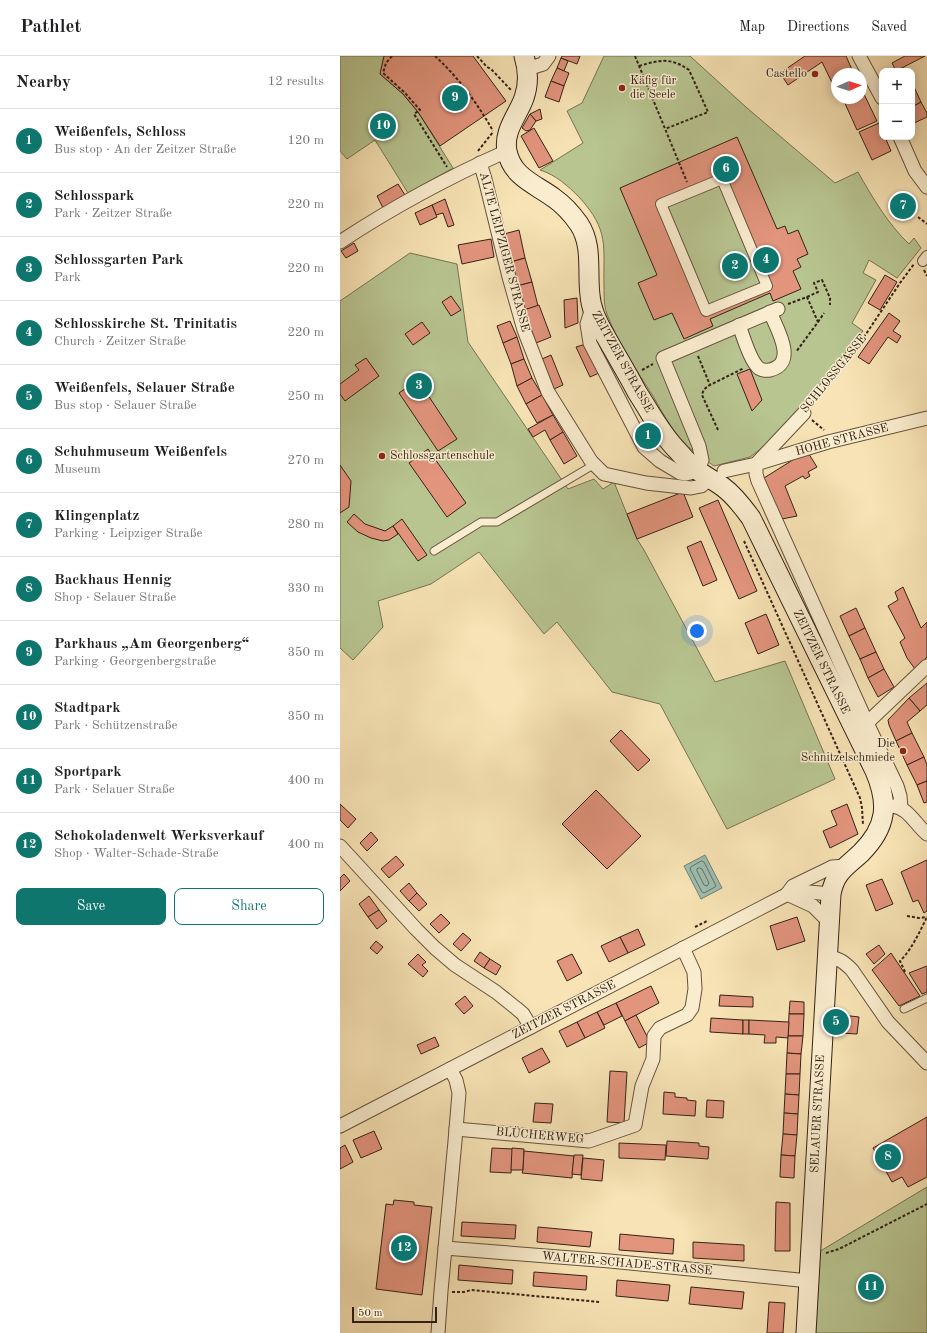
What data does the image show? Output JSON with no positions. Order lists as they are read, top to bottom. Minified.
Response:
{"streets":{"main road":["ZEITZER STRASSE","SELAUER STRASSE"],"street":["ALTE LEIPZIGER STRASSE","SCHLOSSGASSE","HOHE STRASSE","BLÜCHERWEG","WALTER-SCHADE-STRASSE"]},"crossings":[["ALTE LEIPZIGER STRASSE","ZEITZER STRASSE"],["ZEITZER STRASSE","SCHLOSSGASSE"],["ZEITZER STRASSE","HOHE STRASSE"],["ZEITZER STRASSE","SELAUER STRASSE"],["ZEITZER STRASSE","BLÜCHERWEG"],["SCHLOSSGASSE","HOHE STRASSE"],["SELAUER STRASSE","WALTER-SCHADE-STRASSE"]],"places":["Castello","Käfig für die Seele","Schlossgartenschule","Die Schnitzelschmiede"],"scale_bar":"50 m","north":"right","page":{"header":"Pathlet","nav":["Map","Directions","Saved"],"heading":["Nearby","12 results"],"map_buttons":["+","−"],"pins":["9","10","6","7","4","2","3","1","5","8","12","11"],"list":[{"mark":"1","name":"Weißenfels, Schloss","note":"Bus stop · An der Zeitzer Straße","value":"120 m"},{"mark":"2","name":"Schlosspark","note":"Park · Zeitzer Straße","value":"220 m"},{"mark":"3","name":"Schlossgarten Park","note":"Park","value":"220 m"},{"mark":"4","name":"Schlosskirche St. Trinitatis","note":"Church · Zeitzer Straße","value":"220 m"},{"mark":"5","name":"Weißenfels, Selauer Straße","note":"Bus stop · Selauer Straße","value":"250 m"},{"mark":"6","name":"Schuhmuseum Weißenfels","note":"Museum","value":"270 m"},{"mark":"7","name":"Klingenplatz","note":"Parking · Leipziger Straße","value":"280 m"},{"mark":"8","name":"Backhaus Hennig","note":"Shop · Selauer Straße","value":"330 m"},{"mark":"9","name":"Parkhaus „Am Georgenberg“","note":"Parking · Georgenbergstraße","value":"350 m"},{"mark":"10","name":"Stadtpark","note":"Park · Schützenstraße","value":"350 m"},{"mark":"11","name":"Sportpark","note":"Park · Selauer Straße","value":"400 m"},{"mark":"12","name":"Schokoladenwelt Werksverkauf","note":"Shop · Walter-Schade-Straße","value":"400 m"}],"buttons":["Save","Share"],"scale":"50 m"}}
